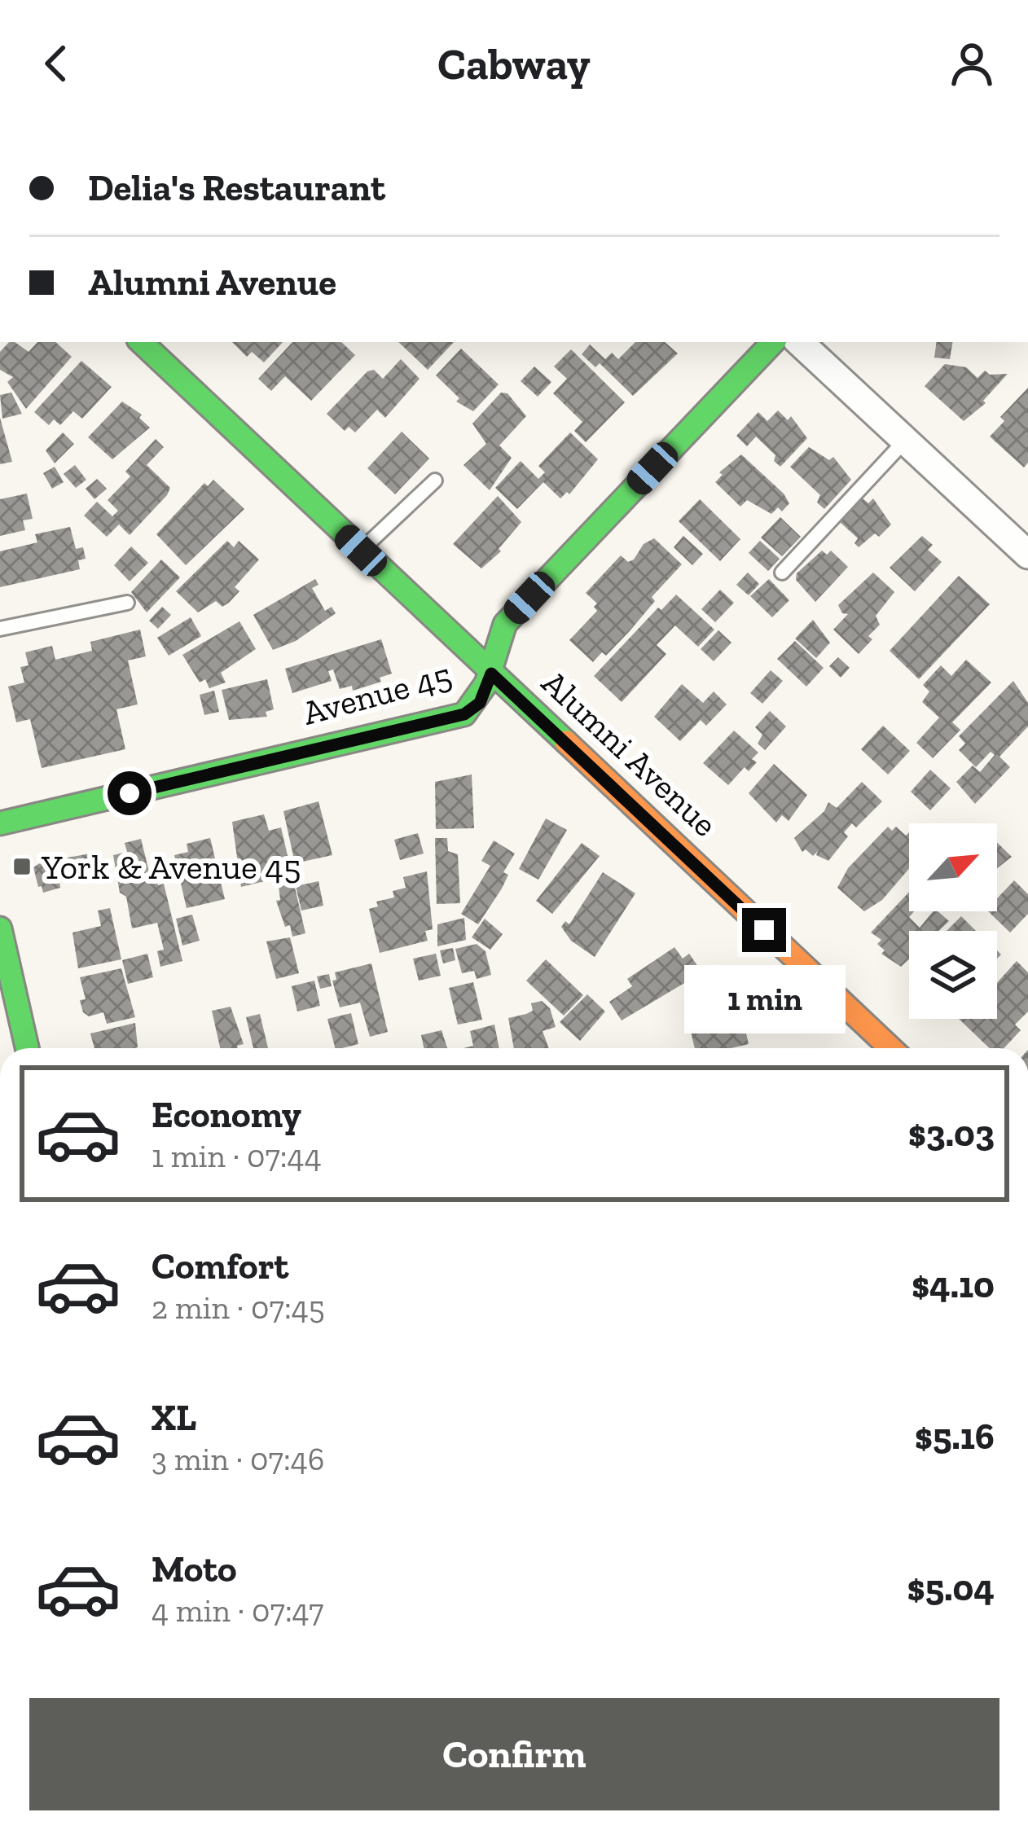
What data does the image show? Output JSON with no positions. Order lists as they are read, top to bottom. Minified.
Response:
{"streets":{"street":["Avenue 45","Alumni Avenue"]},"crossings":[["Avenue 45","Alumni Avenue"]],"places":{"transit":["York & Avenue 45"]},"north":"top right","page":{"header":"Cabway","banner":["Delia's Restaurant","Alumni Avenue"],"bubble":"1 min","list":[{"name":"Economy","note":"1 min · 07:44","value":"$3.03"},{"name":"Comfort","note":"2 min · 07:45","value":"$4.10"},{"name":"XL","note":"3 min · 07:46","value":"$5.16"},{"name":"Moto","note":"4 min · 07:47","value":"$5.04"}],"buttons":"Confirm"}}
